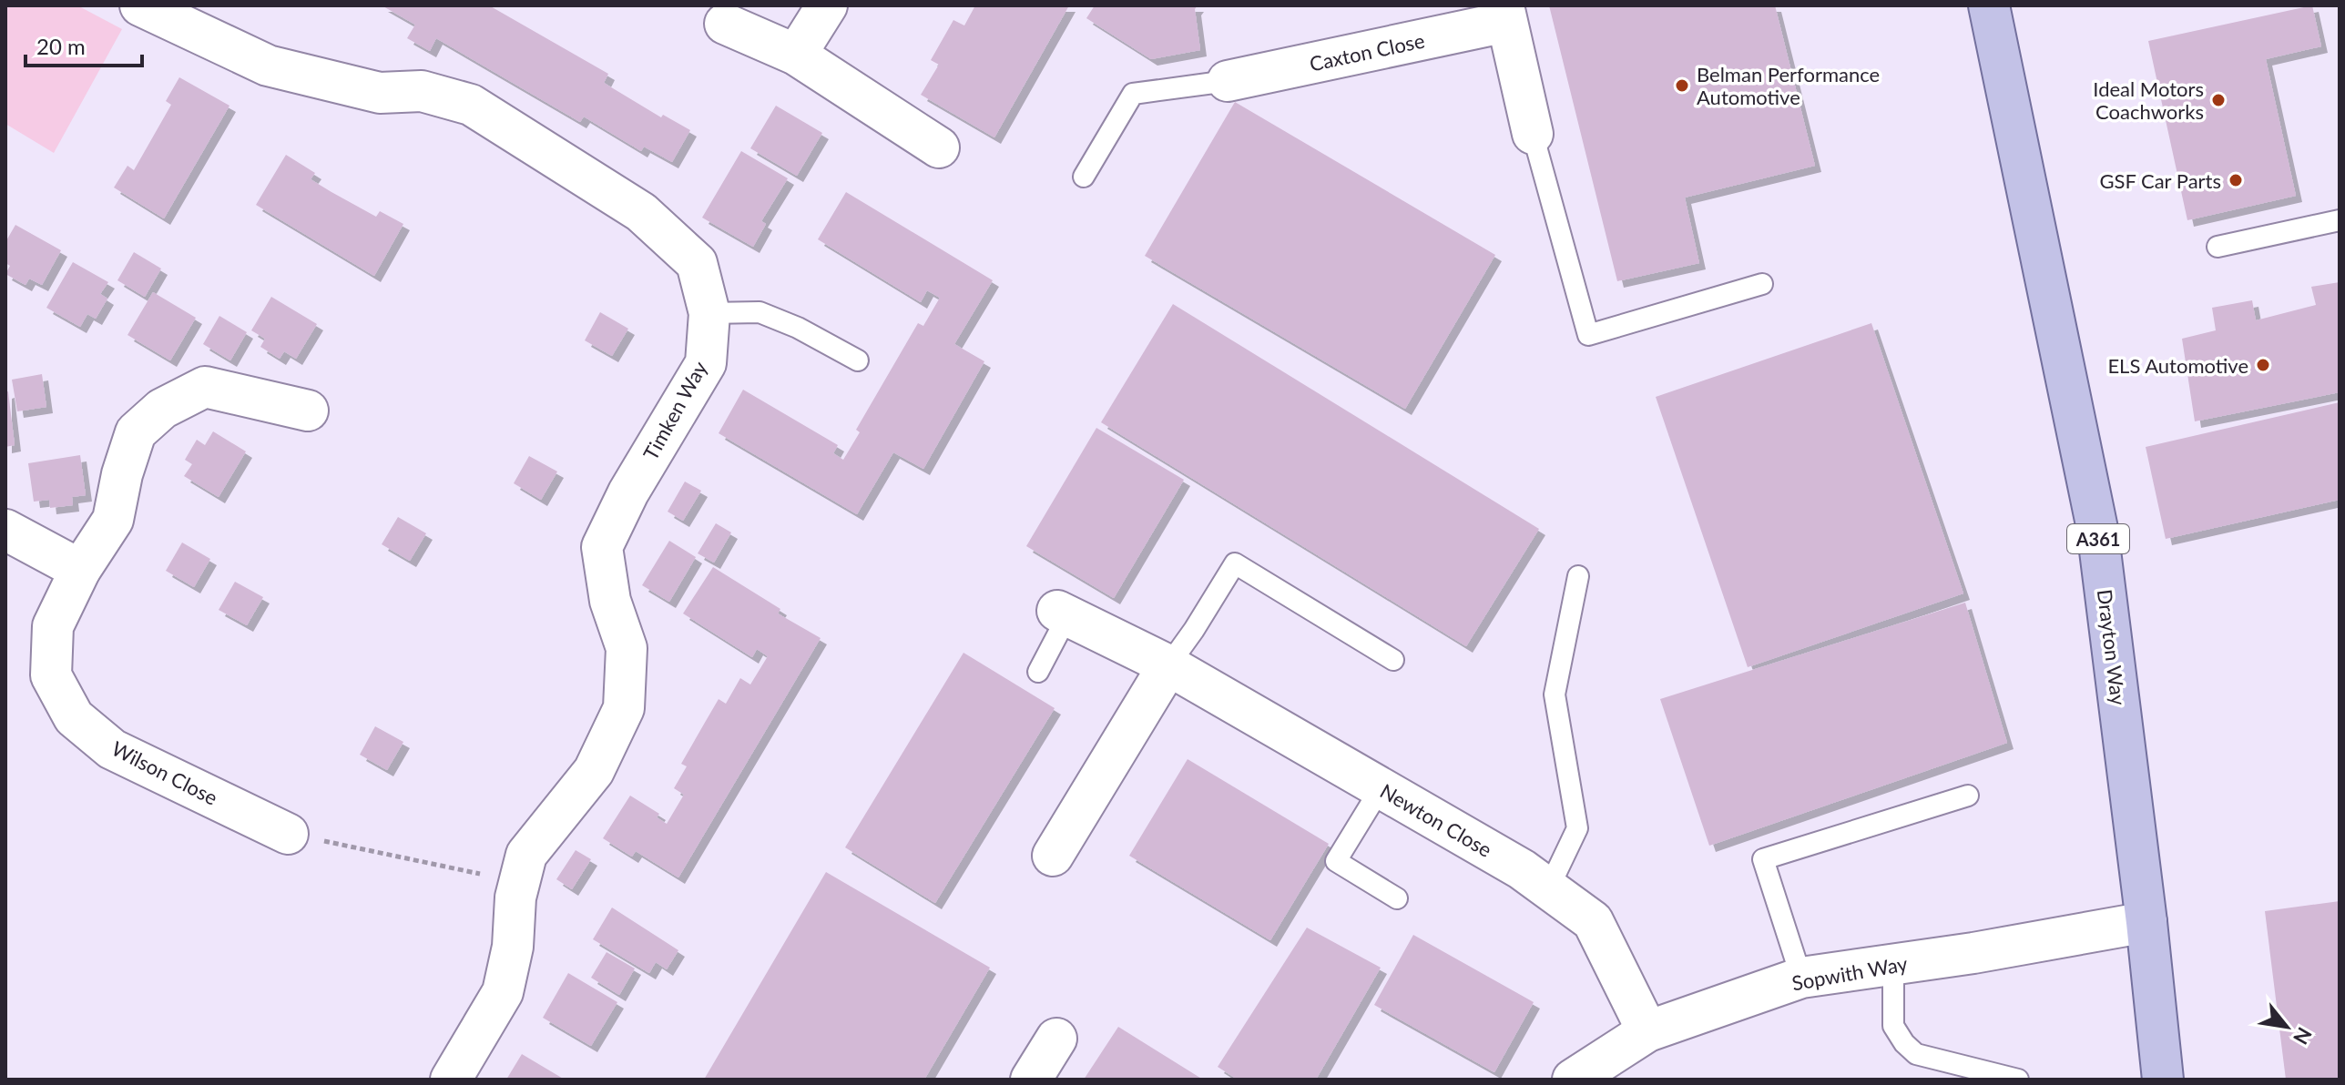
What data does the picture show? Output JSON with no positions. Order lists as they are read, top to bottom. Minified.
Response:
{"streets":{"main road":["A361","Drayton Way"],"street":["Caxton Close","Timken Way","Wilson Close","Newton Close","Sopwith Way"]},"crossings":[["Drayton Way","Sopwith Way"],["Newton Close","Sopwith Way"]],"places":["Belman Performance Automotive","Ideal Motors Coachworks","GSF Car Parts","ELS Automotive"],"scale_bar":"20 m","north":"bottom right"}
